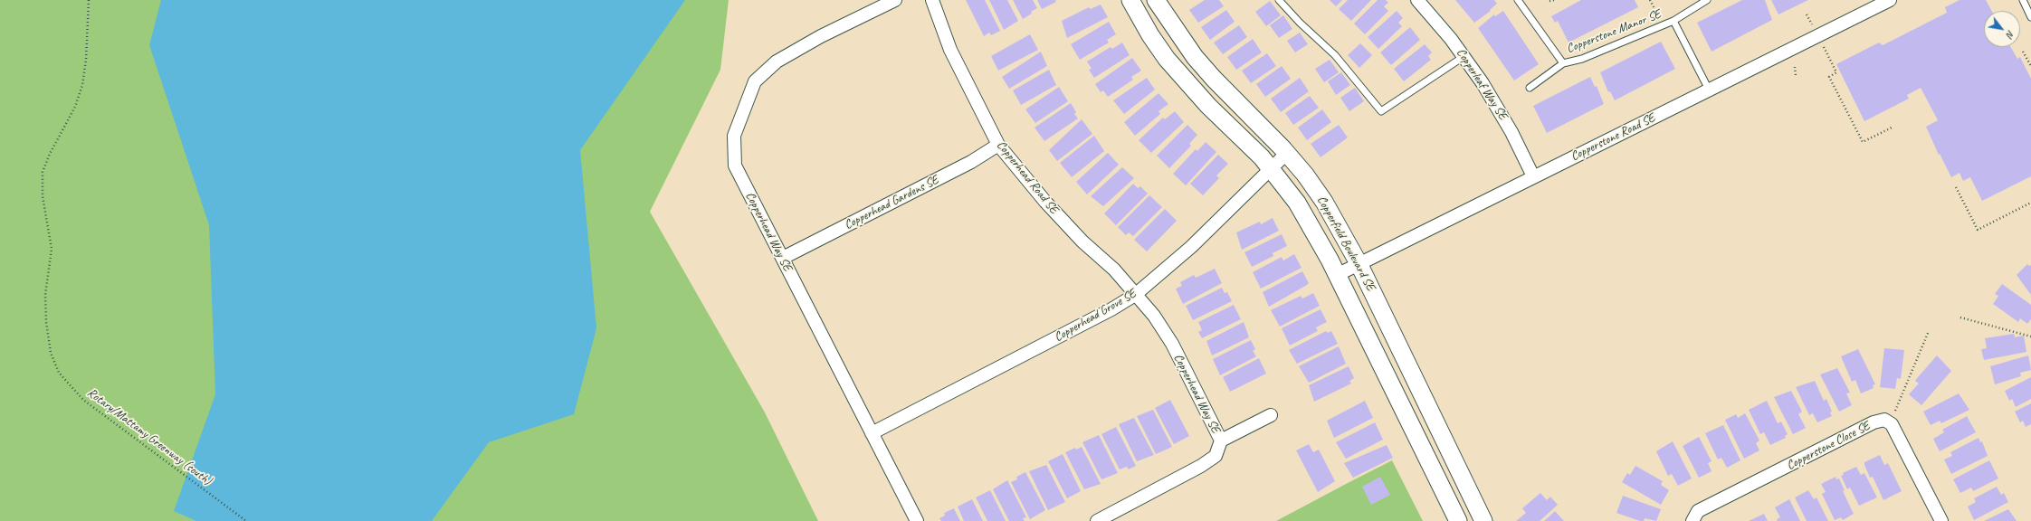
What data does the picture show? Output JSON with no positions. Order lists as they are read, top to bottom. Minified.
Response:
{"streets":{"street":["Copperleaf Way SE","Copperstone Road SE","Copperhead Road SE","Copperhead Gardens SE","Copperhead Way SE","Copperfield Boulevard SE","Copperhead Grove SE","Copperstone Close SE"],"lane":["Copperstone Manor SE"],"path":["Rotary/Mattamy Greenway (south)"]},"crossings":[["Copperstone Manor SE","Copperstone Road SE"],["Copperleaf Way SE","Copperstone Road SE"],["Copperstone Road SE","Copperfield Boulevard SE"],["Copperhead Road SE","Copperhead Gardens SE"],["Copperhead Road SE","Copperhead Way SE"],["Copperhead Road SE","Copperhead Grove SE"],["Copperhead Gardens SE","Copperhead Way SE"],["Copperhead Way SE","Copperhead Grove SE"],["Copperfield Boulevard SE","Copperhead Grove SE"]],"north":"bottom right"}
